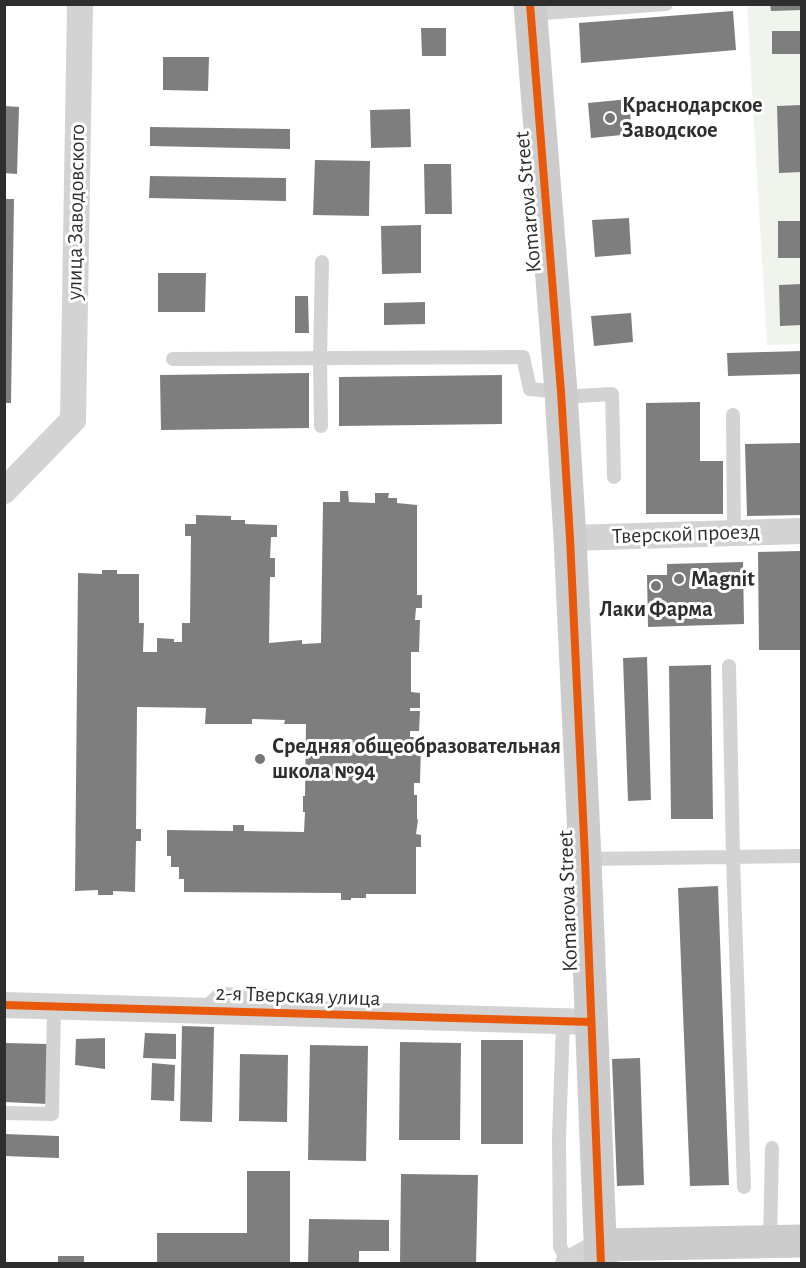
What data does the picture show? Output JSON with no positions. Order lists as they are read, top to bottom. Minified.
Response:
{"streets":{"street":["Komarova Street","улица Заводовского","Тверской проезд","2-я Тверская улица"]},"crossings":[["Komarova Street","Тверской проезд"],["Komarova Street","2-я Тверская улица"]],"places":["Краснодарское Заводское","Magnit","Лаки Фарма","Средняя общеобразовательная школа №94"]}
